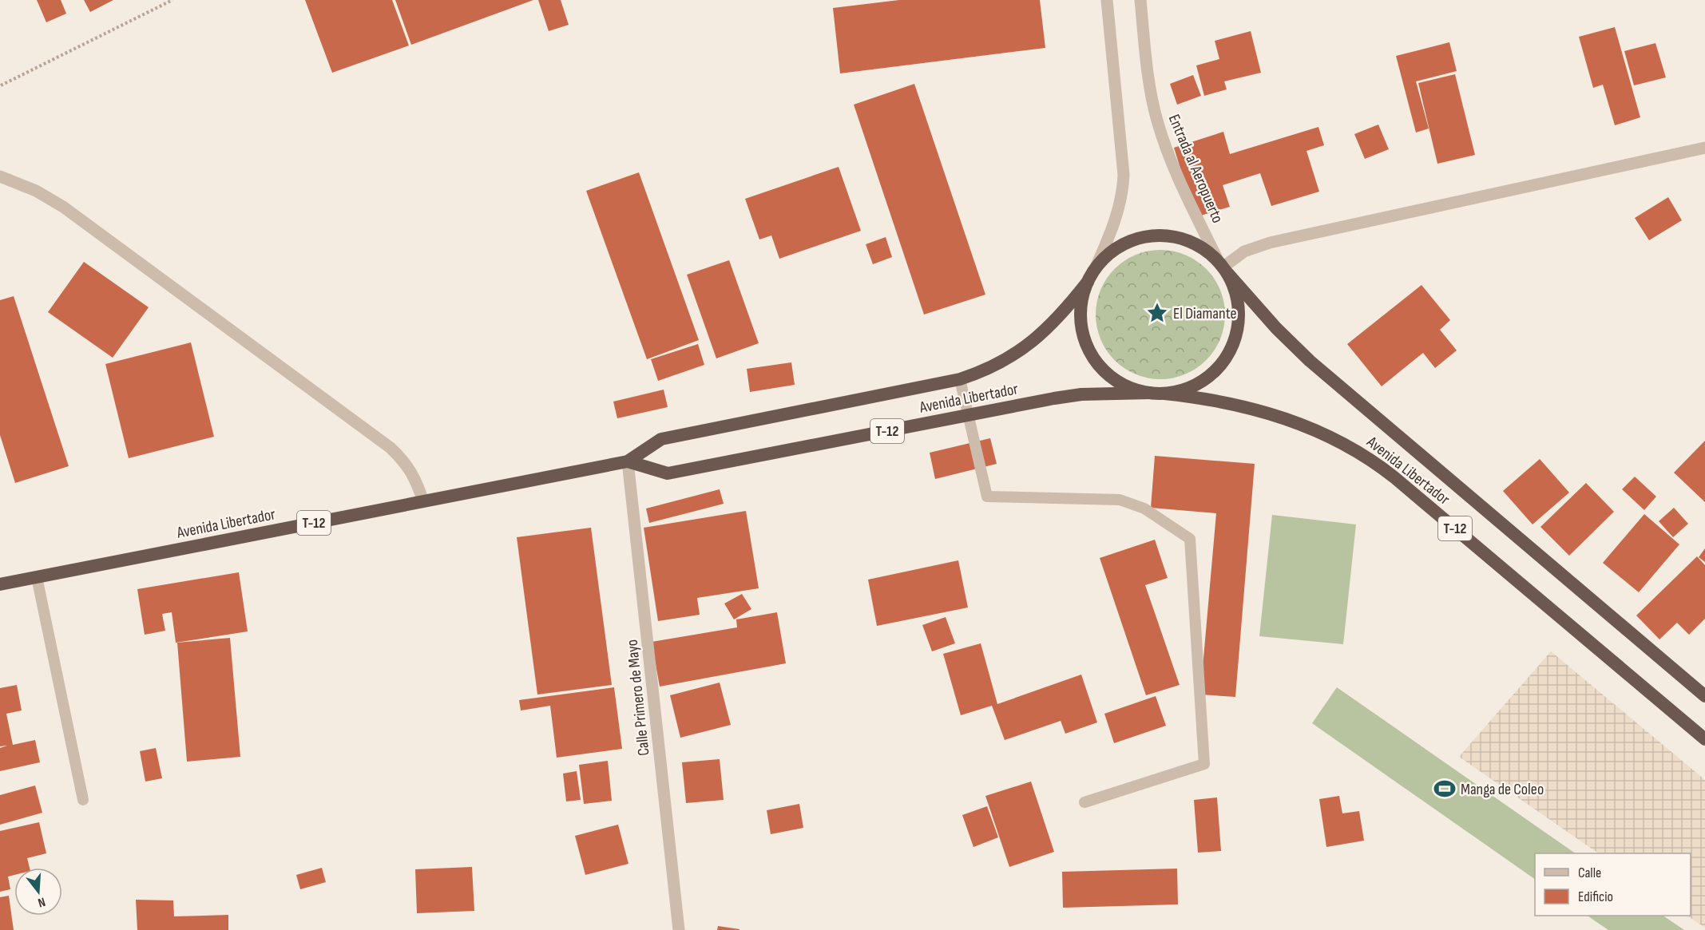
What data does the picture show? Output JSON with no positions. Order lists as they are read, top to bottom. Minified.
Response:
{"streets":{"highway":["Avenida Libertador","T-12"],"street":["Entrada al Aeropuerto","Calle Primero de Mayo"]},"crossings":[["Entrada al Aeropuerto","Avenida Libertador"],["Entrada al Aeropuerto","T-12"],["Avenida Libertador","T-12"],["Avenida Libertador","Calle Primero de Mayo"]],"places":{"place":["El Diamante"],"sports":["Manga de Coleo"]},"legend":["Calle","Edificio"],"north":"bottom"}
